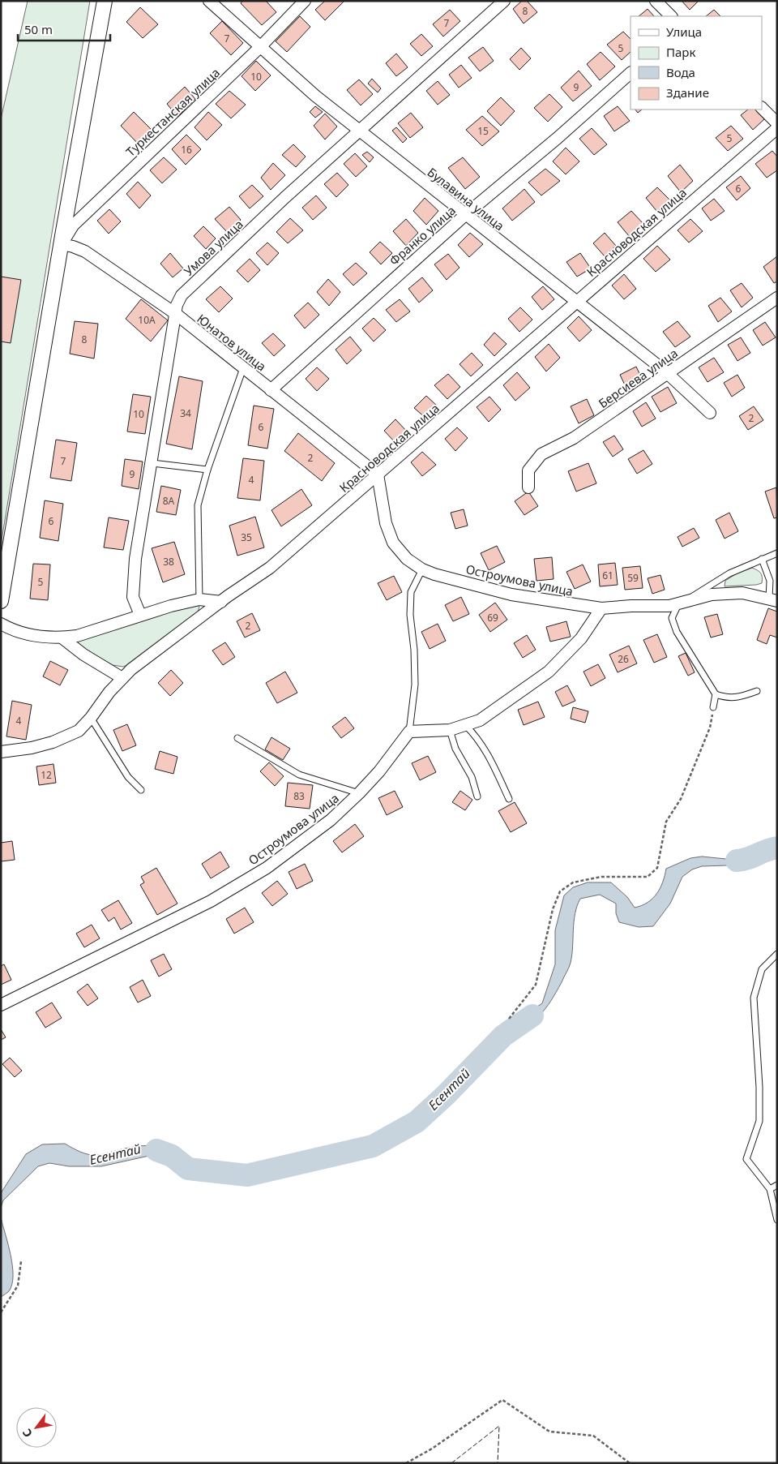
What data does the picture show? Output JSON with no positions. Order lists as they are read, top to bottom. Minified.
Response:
{"streets":{"street":["Туркестанская улица","Булавина улица","Красноводская улица","Франко улица","Умова улица","Юнатов улица","Берсиева улица","Остроумова улица"]},"crossings":[["Туркестанская улица","Булавина улица"],["Туркестанская улица","Юнатов улица"],["Булавина улица","Красноводская улица"],["Булавина улица","Франко улица"],["Булавина улица","Умова улица"],["Булавина улица","Берсиева улица"],["Красноводская улица","Юнатов улица"],["Красноводская улица","Остроумова улица"],["Франко улица","Юнатов улица"],["Умова улица","Юнатов улица"],["Юнатов улица","Остроумова улица"]],"water":["Есентай"],"house_numbers":["8","7","7","5","10","9","15","5","16","6","10А","8","34","10","2","6","2","7","9","4","8А","6","35","38","61","59","5","69","2","26","4","12","83"],"legend":["Улица","Парк","Вода","Здание"],"scale_bar":"50 m","north":"bottom left"}
